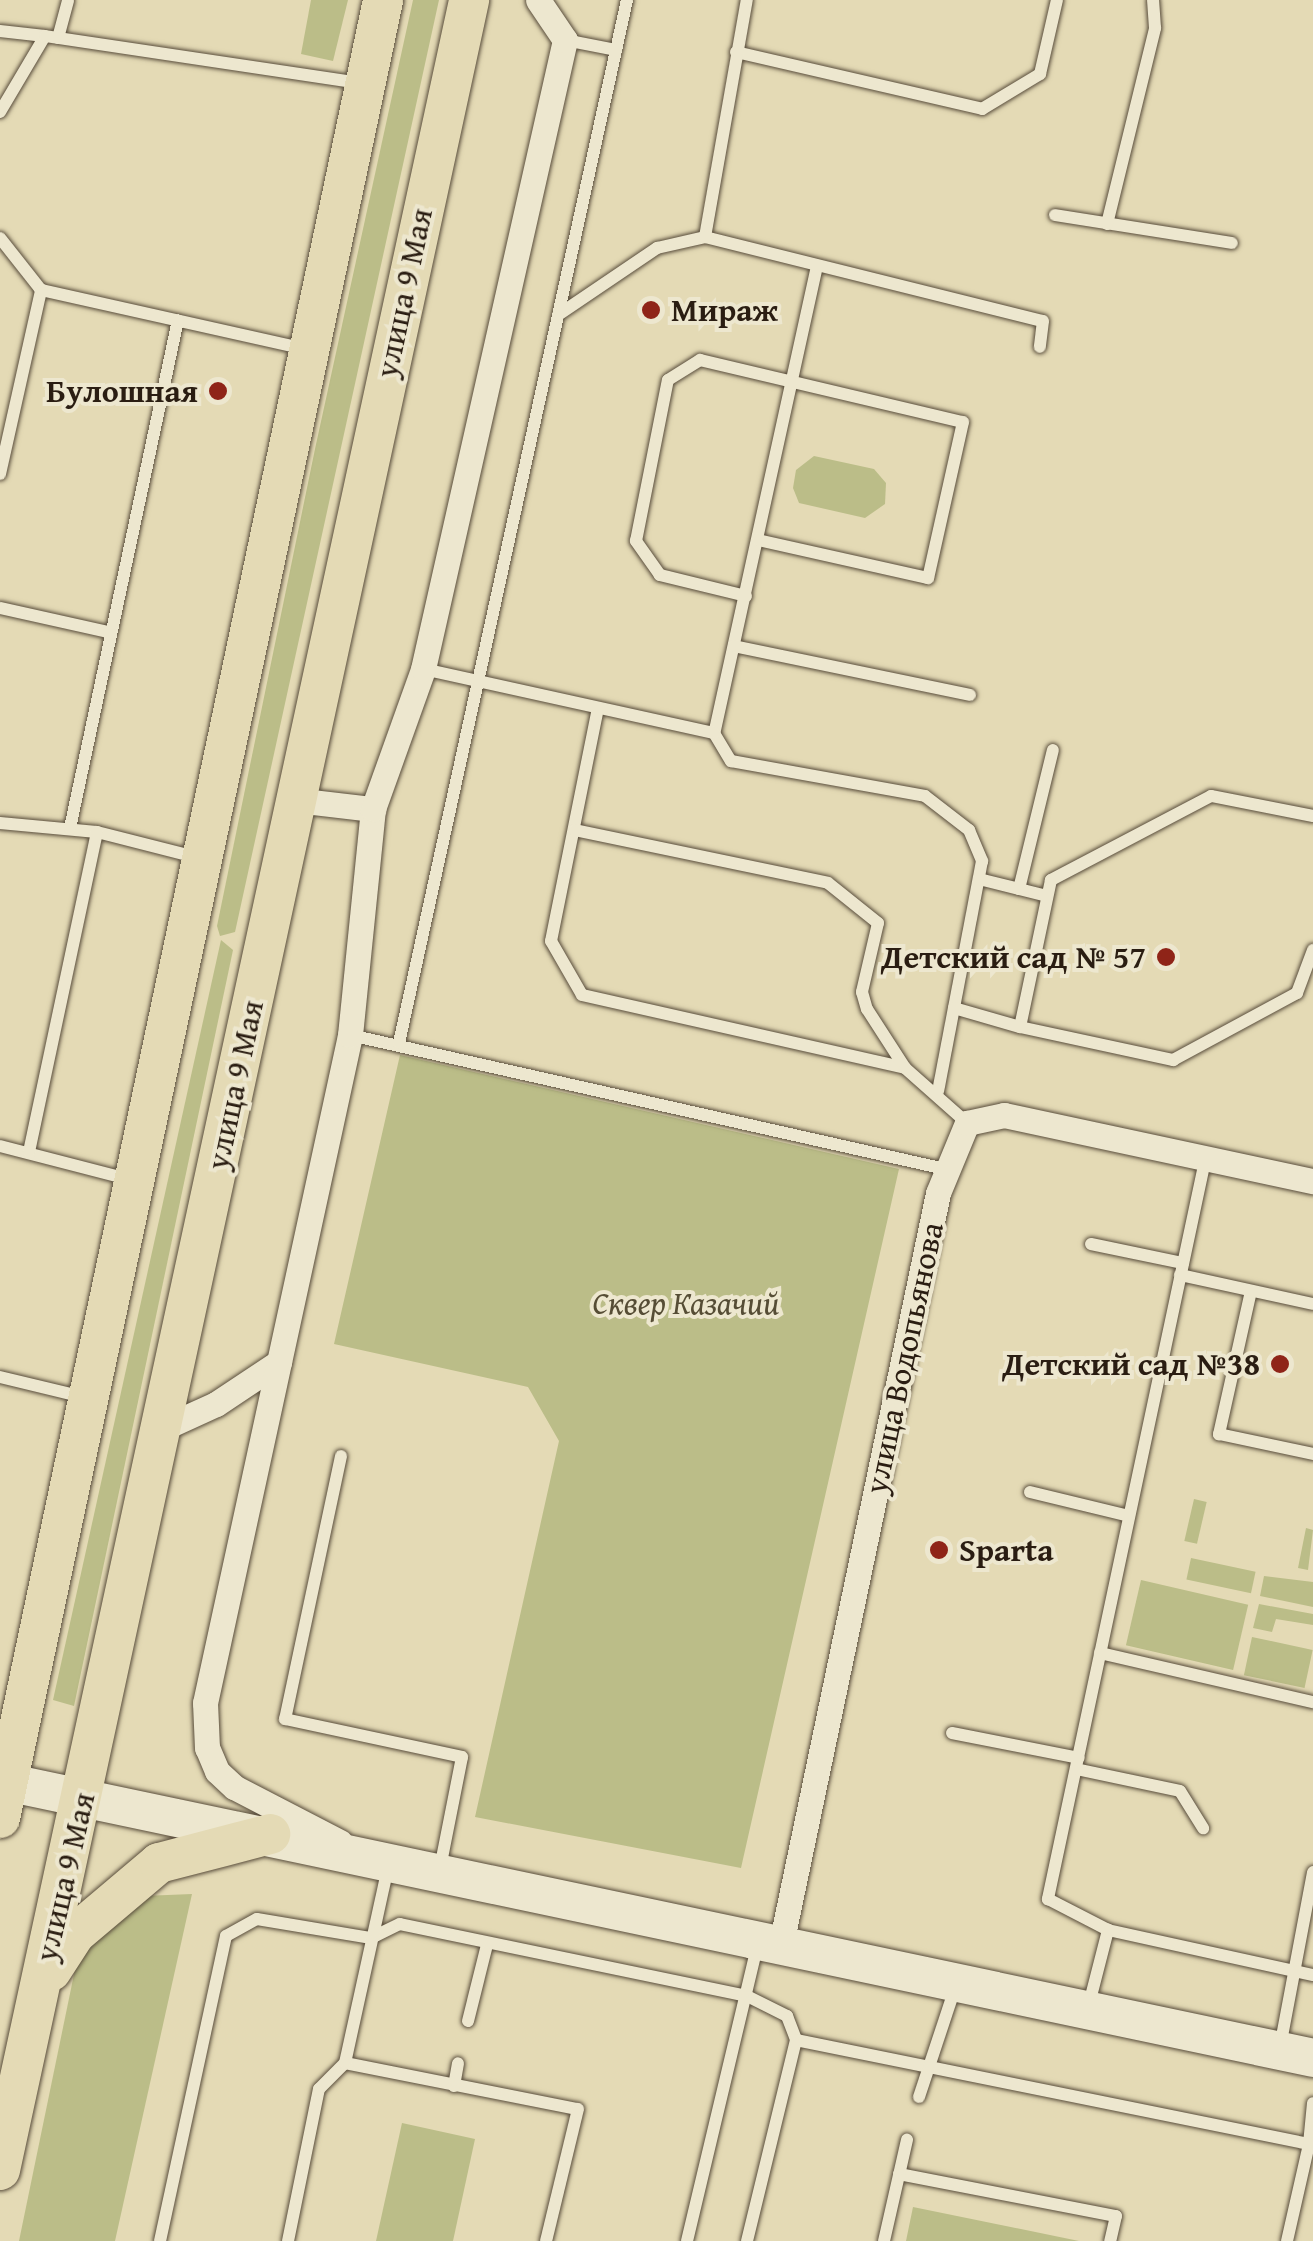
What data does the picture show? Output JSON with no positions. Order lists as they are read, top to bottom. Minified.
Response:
{"streets":{"main road":["улица 9 Мая"],"street":["улица Водопьянова"]},"parks":["Сквер Казачий"],"places":["Мираж","Булошная","Детский сад № 57","Детский сад №38","Sparta"]}
